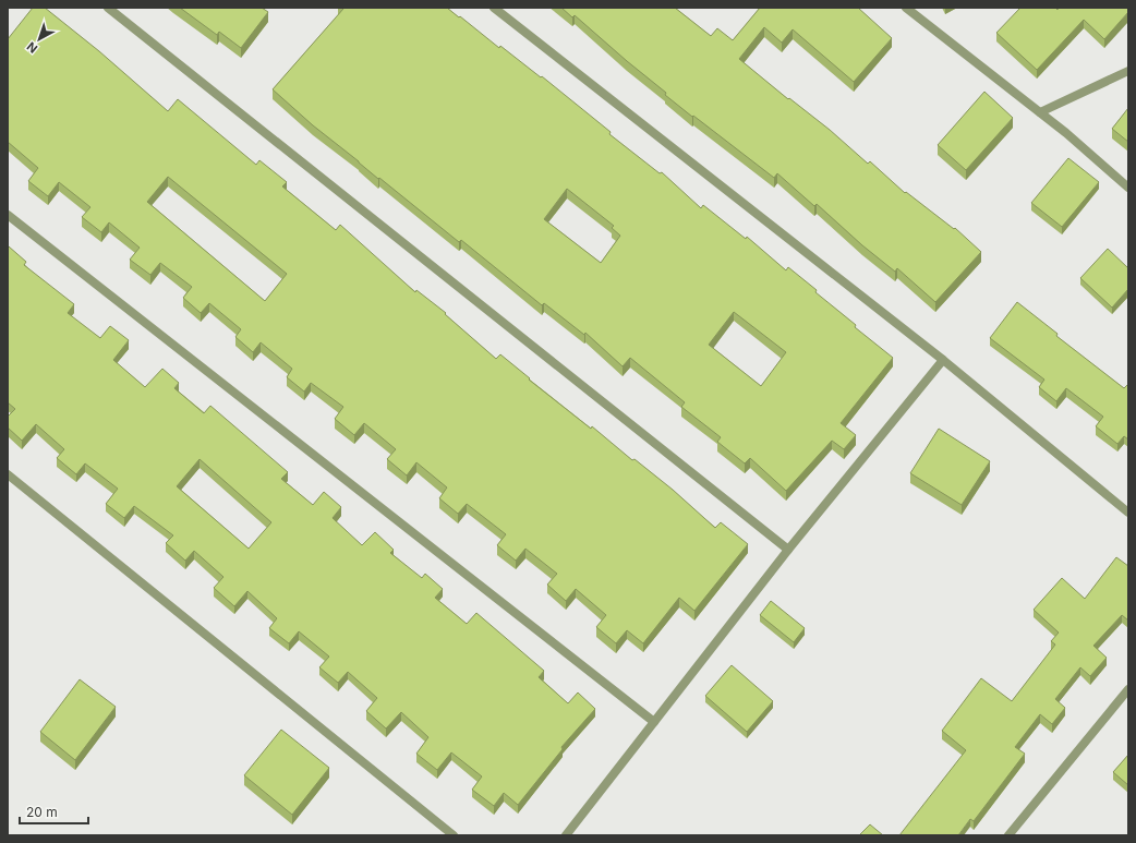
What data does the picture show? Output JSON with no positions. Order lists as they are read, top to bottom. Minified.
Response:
{"scale_bar":"20 m","north":"bottom left"}
